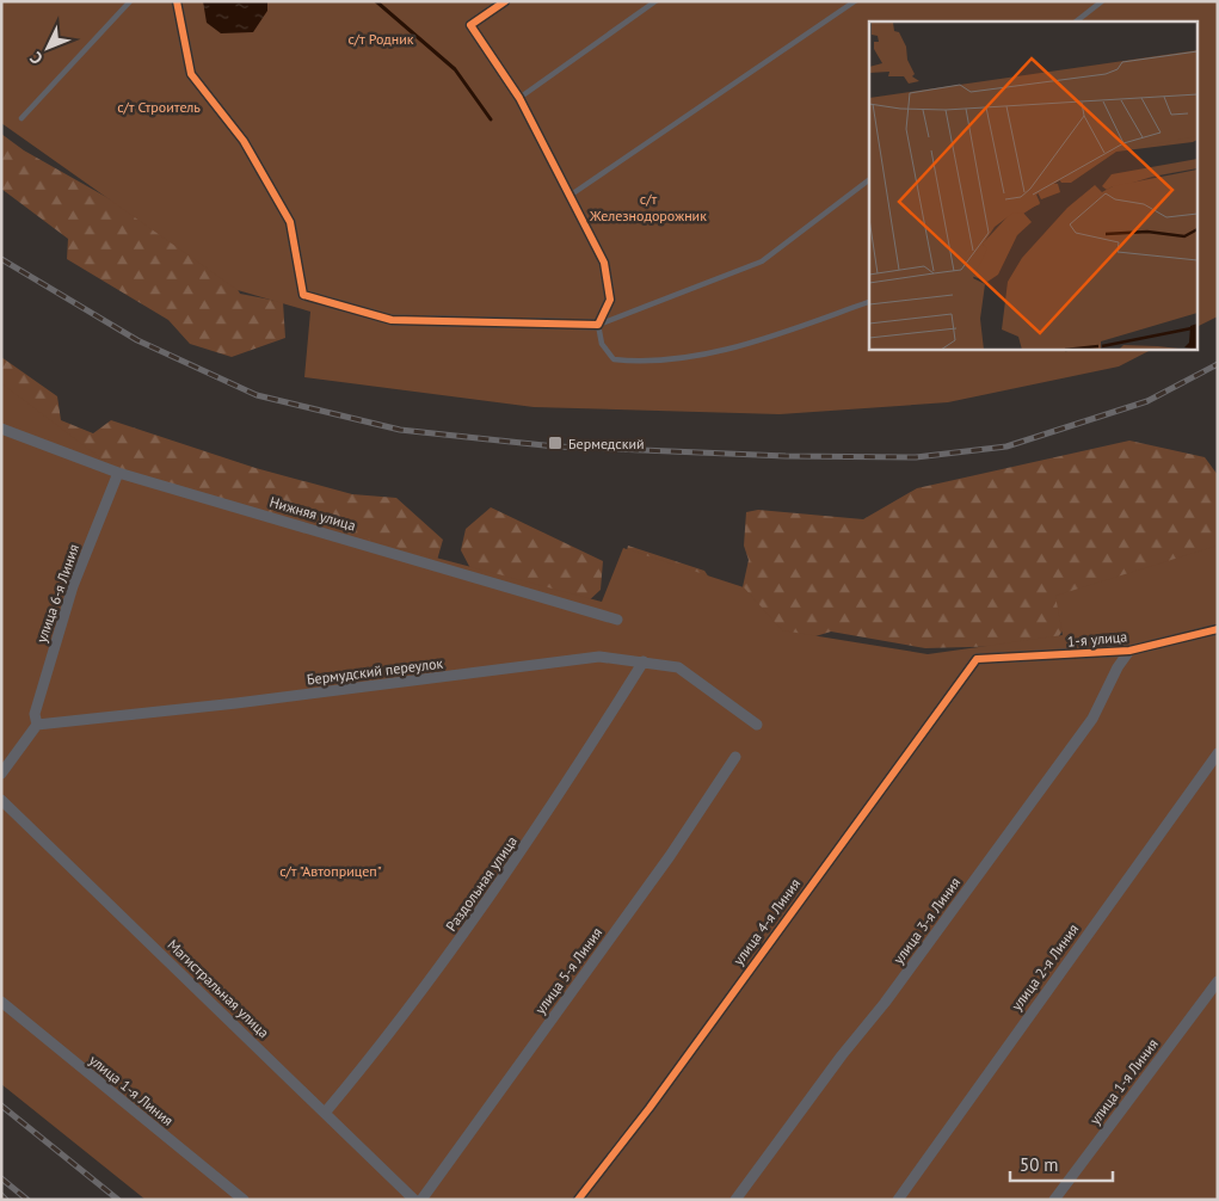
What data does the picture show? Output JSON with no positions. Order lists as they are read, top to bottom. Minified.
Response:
{"streets":{"street":["Нижняя улица","улица 6-я Линия","1-я улица","Бермудский переулок","Раздольная улица","улица 3-я Линия","улица 4-я Линия","улица 2-я Линия","улица 5-я Линия","Магистральная улица","улица 1-я Линия"]},"crossings":[["Нижняя улица","улица 6-я Линия"],["улица 6-я Линия","Бермудский переулок"],["1-я улица","улица 3-я Линия"],["1-я улица","улица 4-я Линия"],["Бермудский переулок","Раздольная улица"],["Раздольная улица","Магистральная улица"]],"parks":["с/т Родник","с/т Строитель","с/т Железнодорожник","с/т \"Автоприцеп\""],"places":{"transit":["Бермедский"]},"scale_bar":"50 m","north":"bottom left"}
